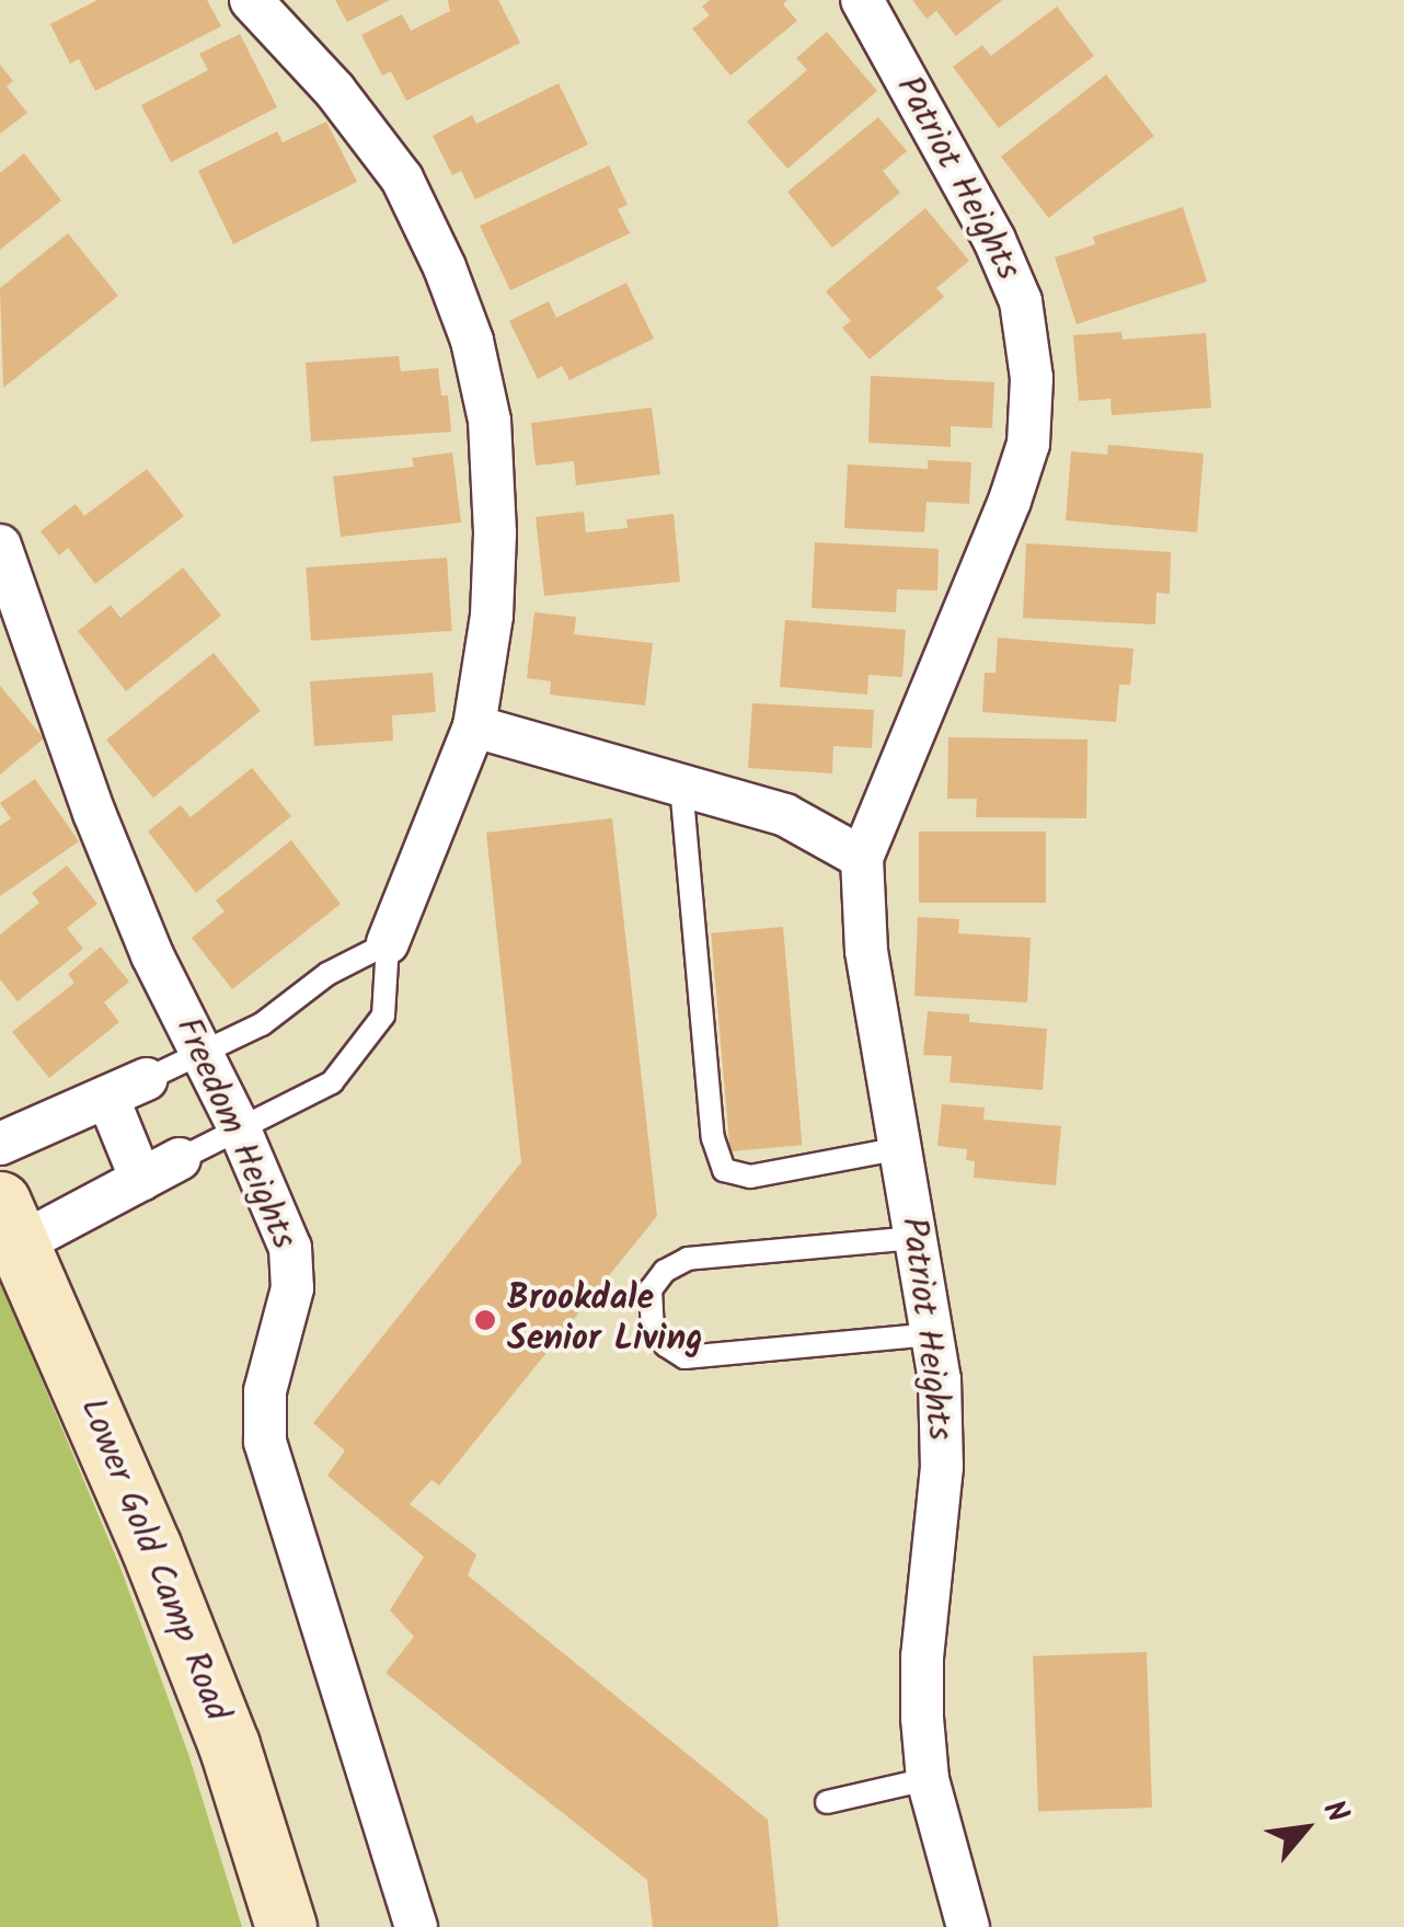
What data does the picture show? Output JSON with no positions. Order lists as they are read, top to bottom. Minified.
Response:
{"streets":{"street":["Patriot Heights","Freedom Heights","Lower Gold Camp Road"]},"places":["Brookdale Senior Living"],"north":"top right"}
